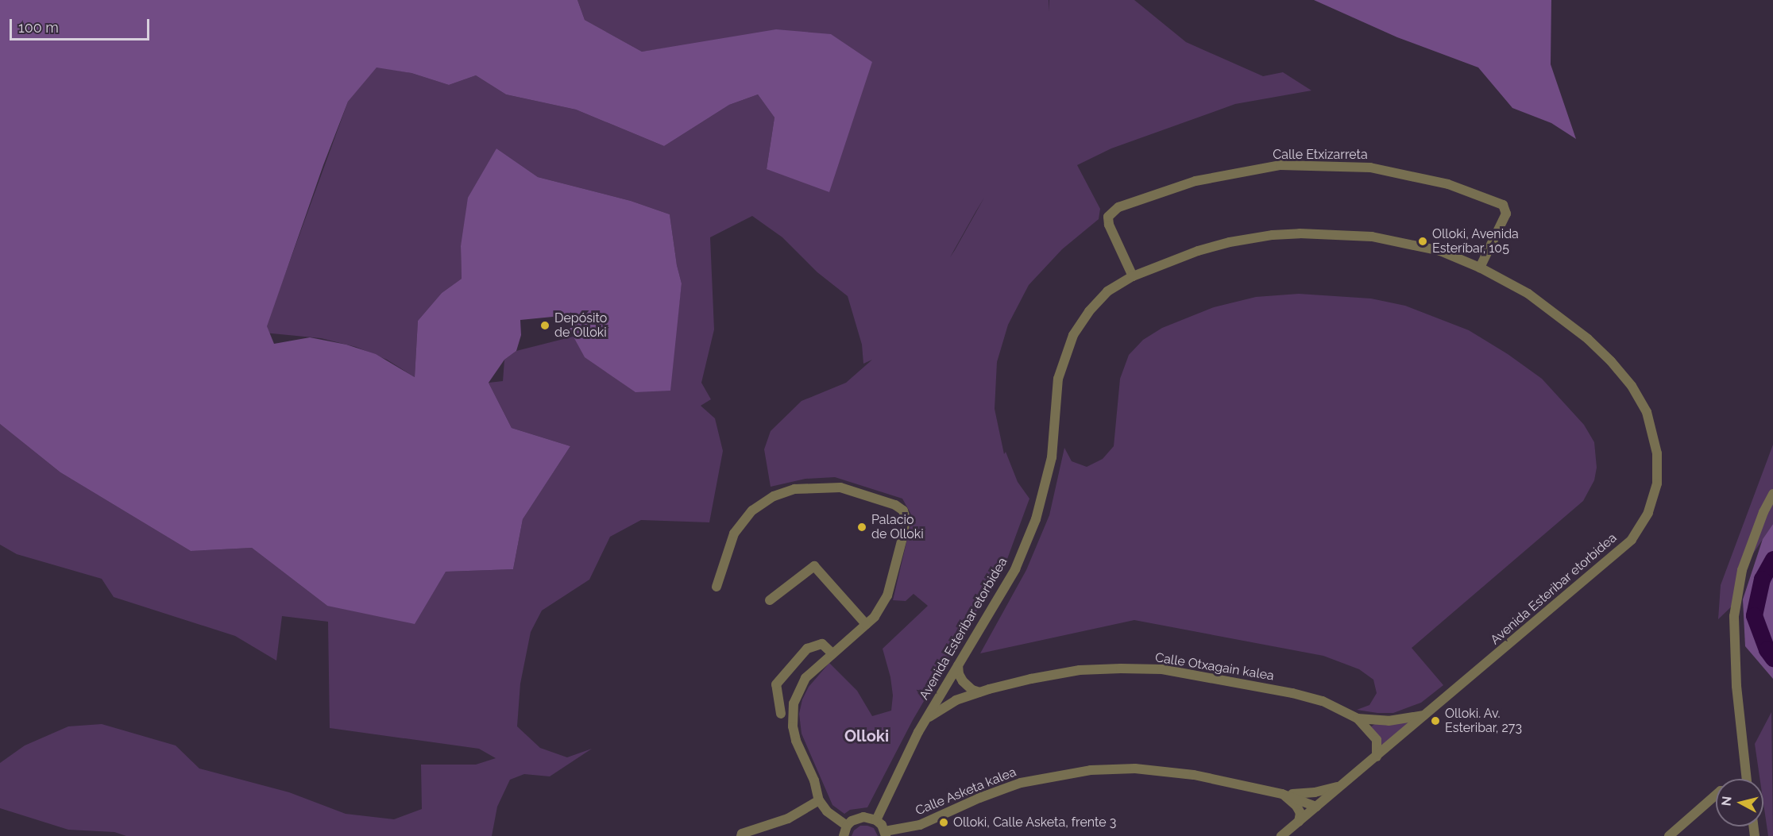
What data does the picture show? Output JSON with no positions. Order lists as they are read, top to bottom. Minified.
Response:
{"streets":{"street":["Calle Etxizarreta","Avenida Esteribar etorbidea","Calle Otxagain kalea","Calle Asketa kalea"]},"crossings":[["Calle Etxizarreta","Avenida Esteribar etorbidea"],["Avenida Esteribar etorbidea","Calle Otxagain kalea"],["Avenida Esteribar etorbidea","Calle Asketa kalea"]],"districts":["Olloki"],"places":["Olloki, Avenida Esteríbar, 105","Depósito de Olloki","Palacio de Olloki","Olloki. Av. Esteribar, 273","Olloki, Calle Asketa, frente 3"],"scale_bar":"100 m","north":"left"}
